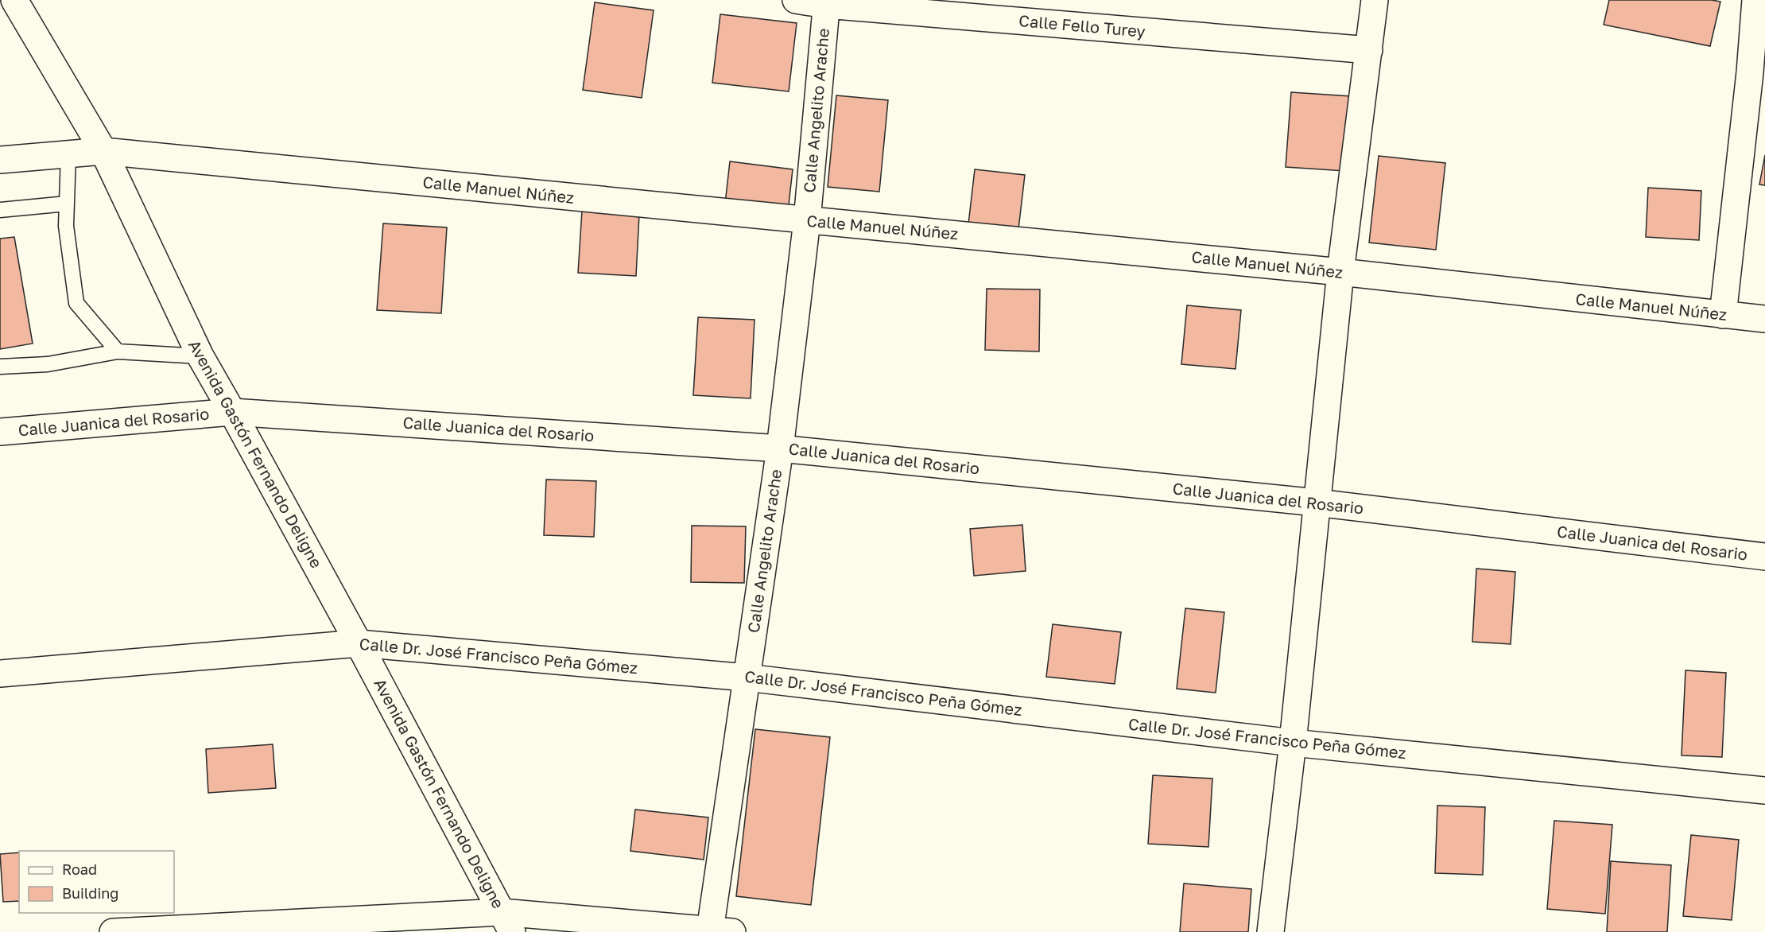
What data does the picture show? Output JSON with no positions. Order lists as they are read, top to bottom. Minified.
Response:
{"streets":{"street":["Calle Fello Turey","Calle Angelito Arache","Calle Manuel Núñez","Calle Juanica del Rosario","Avenida Gastón Fernando Deligne","Calle Dr. José Francisco Peña Gómez"]},"crossings":[["Calle Fello Turey","Calle Angelito Arache"],["Calle Angelito Arache","Calle Manuel Núñez"],["Calle Angelito Arache","Calle Juanica del Rosario"],["Calle Angelito Arache","Calle Dr. José Francisco Peña Gómez"],["Calle Manuel Núñez","Avenida Gastón Fernando Deligne"],["Calle Juanica del Rosario","Avenida Gastón Fernando Deligne"],["Avenida Gastón Fernando Deligne","Calle Dr. José Francisco Peña Gómez"]],"legend":["Road","Building"]}
